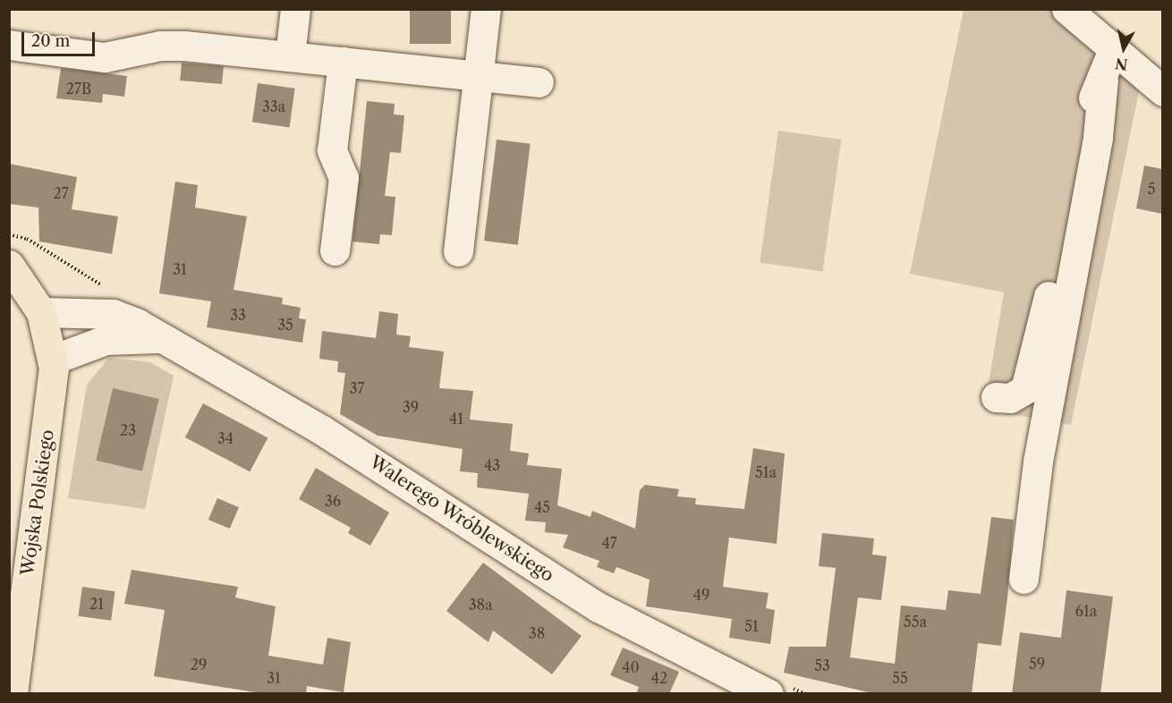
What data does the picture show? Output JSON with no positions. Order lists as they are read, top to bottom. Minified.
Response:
{"streets":{"main road":["Wojska Polskiego"],"street":["Walerego Wróblewskiego"]},"crossings":[["Wojska Polskiego","Walerego Wróblewskiego"]],"house_numbers":["27B","33a","5","27","31","33","35","37","39","41","23","34","43","51a","36","45","47","49","21","38a","61a","55a","51","38","59","29","53","40","31","42","55"],"scale_bar":"20 m","north":"bottom"}
